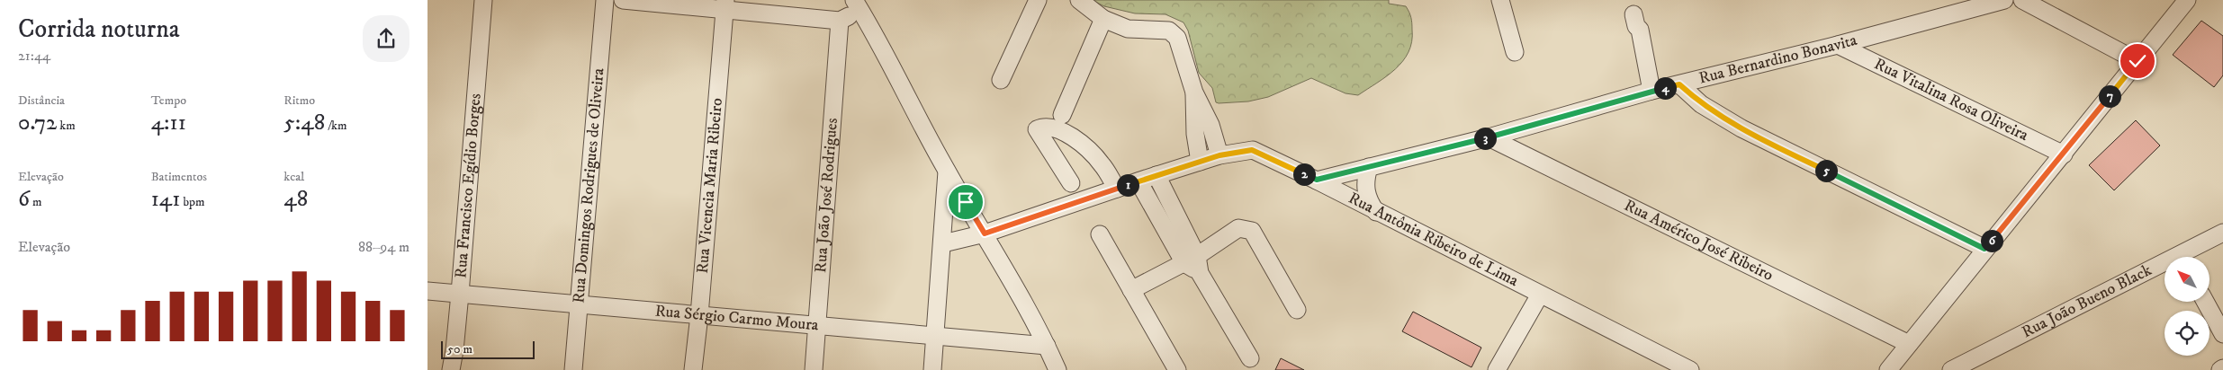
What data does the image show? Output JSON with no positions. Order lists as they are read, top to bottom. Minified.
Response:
{"streets":{"street":["Rua Bernardino Bonavita","Rua Vitalina Rosa Oliveira","Rua Francisco Egídio Borges","Rua Domingos Rodrigues de Oliveira","Rua Vicencia Maria Ribeiro","Rua João José Rodrigues","Rua Antônia Ribeiro de Lima","Rua Américo José Ribeiro","Rua João Bueno Black","Rua Sérgio Carmo Moura"]},"crossings":[["Rua Bernardino Bonavita","Rua Vitalina Rosa Oliveira"],["Rua Bernardino Bonavita","Rua Antônia Ribeiro de Lima"],["Rua Bernardino Bonavita","Rua Américo José Ribeiro"],["Rua Francisco Egídio Borges","Rua Sérgio Carmo Moura"],["Rua Domingos Rodrigues de Oliveira","Rua Sérgio Carmo Moura"],["Rua Vicencia Maria Ribeiro","Rua Sérgio Carmo Moura"],["Rua João José Rodrigues","Rua Sérgio Carmo Moura"]],"scale_bar":"50 m","north":"top left","page":{"heading":["Corrida noturna","21:44"],"stats":[["Distância","0.72 km"],["Tempo","4:11"],["Ritmo","5:48 /km"],["Elevação","6 m"],["Batimentos","141 bpm"],["kcal","48"]],"pins":["4","7","3","5","2","1","6"],"chart":["Elevação","88–94 m"],"scale":"50 m"}}
